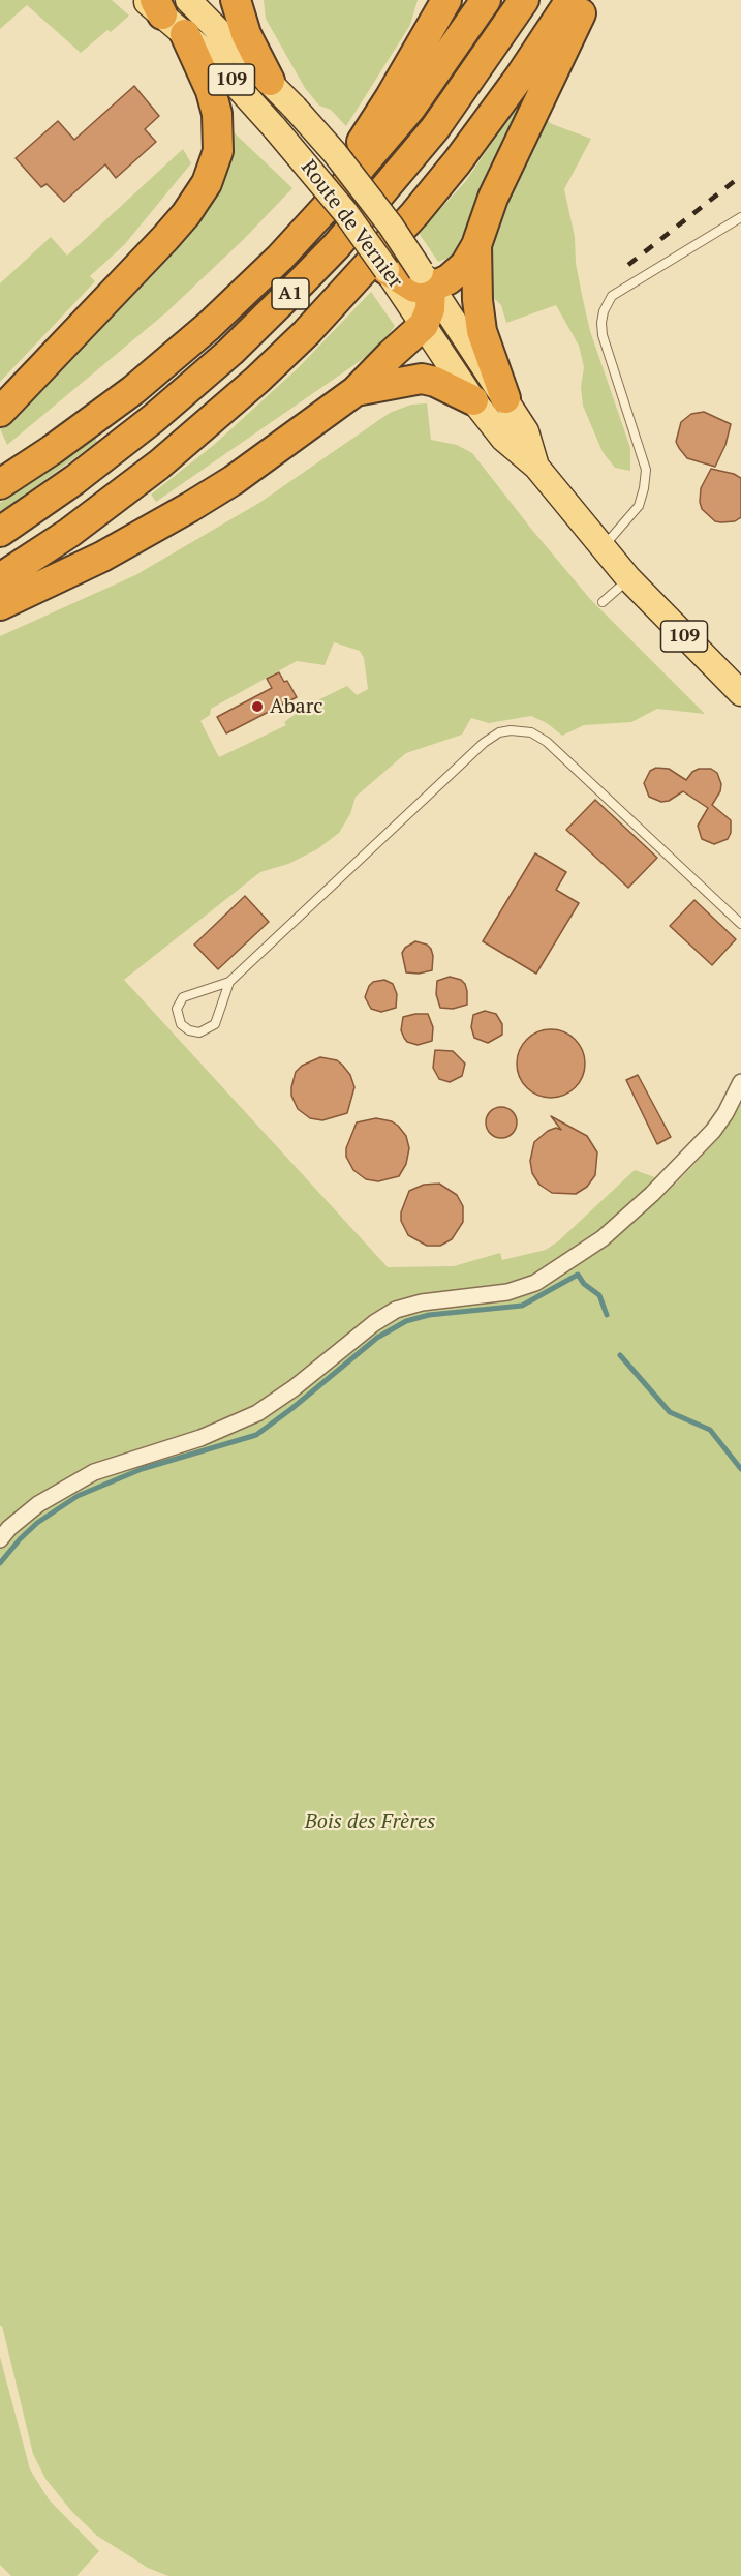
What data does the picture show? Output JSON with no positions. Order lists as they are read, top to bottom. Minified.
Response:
{"streets":{"highway":["A1"],"main road":["109","Route de Vernier"]},"crossings":[["109","Route de Vernier"]],"parks":["Bois des Frères"],"places":["Abarc"]}
